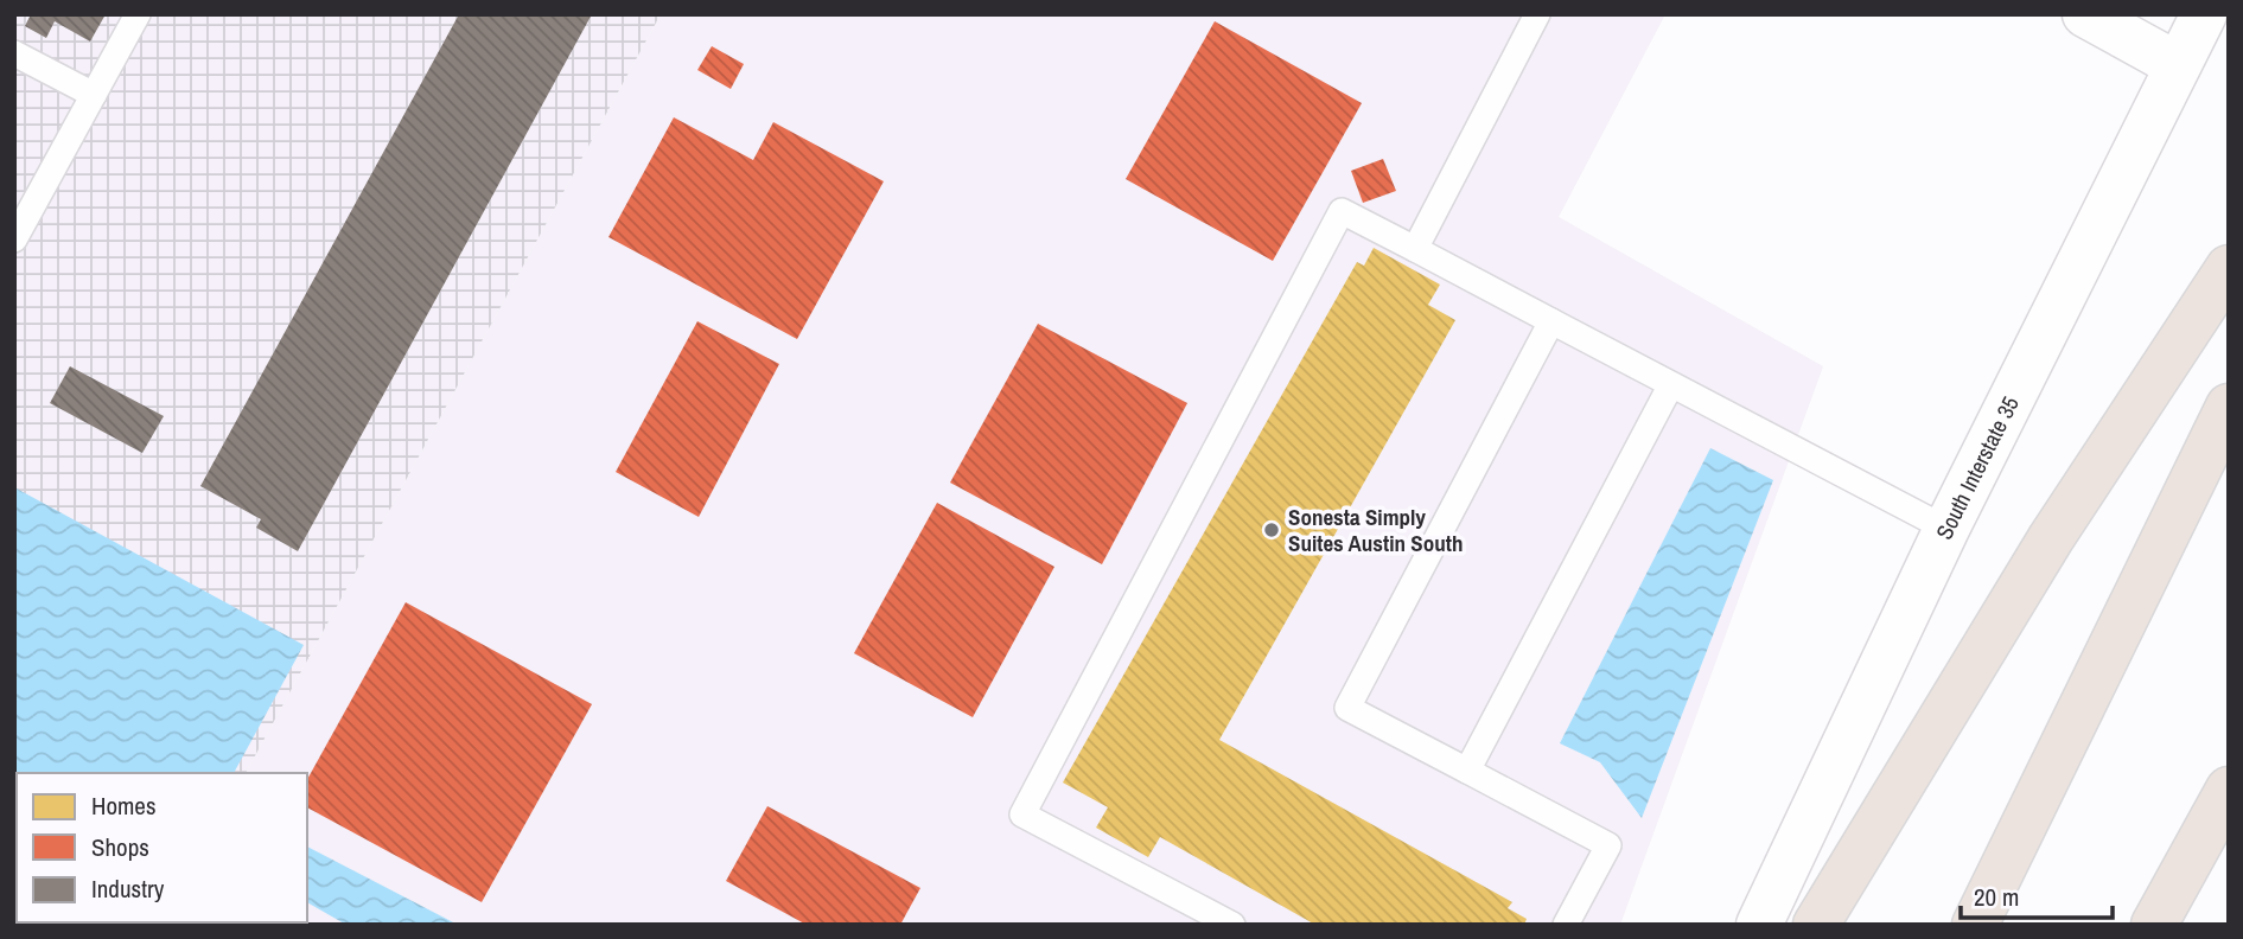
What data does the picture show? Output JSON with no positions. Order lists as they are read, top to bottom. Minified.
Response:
{"streets":{"main road":["South Interstate 35"]},"places":["Sonesta Simply Suites Austin South"],"legend":["Homes","Shops","Industry"],"scale_bar":"20 m"}
